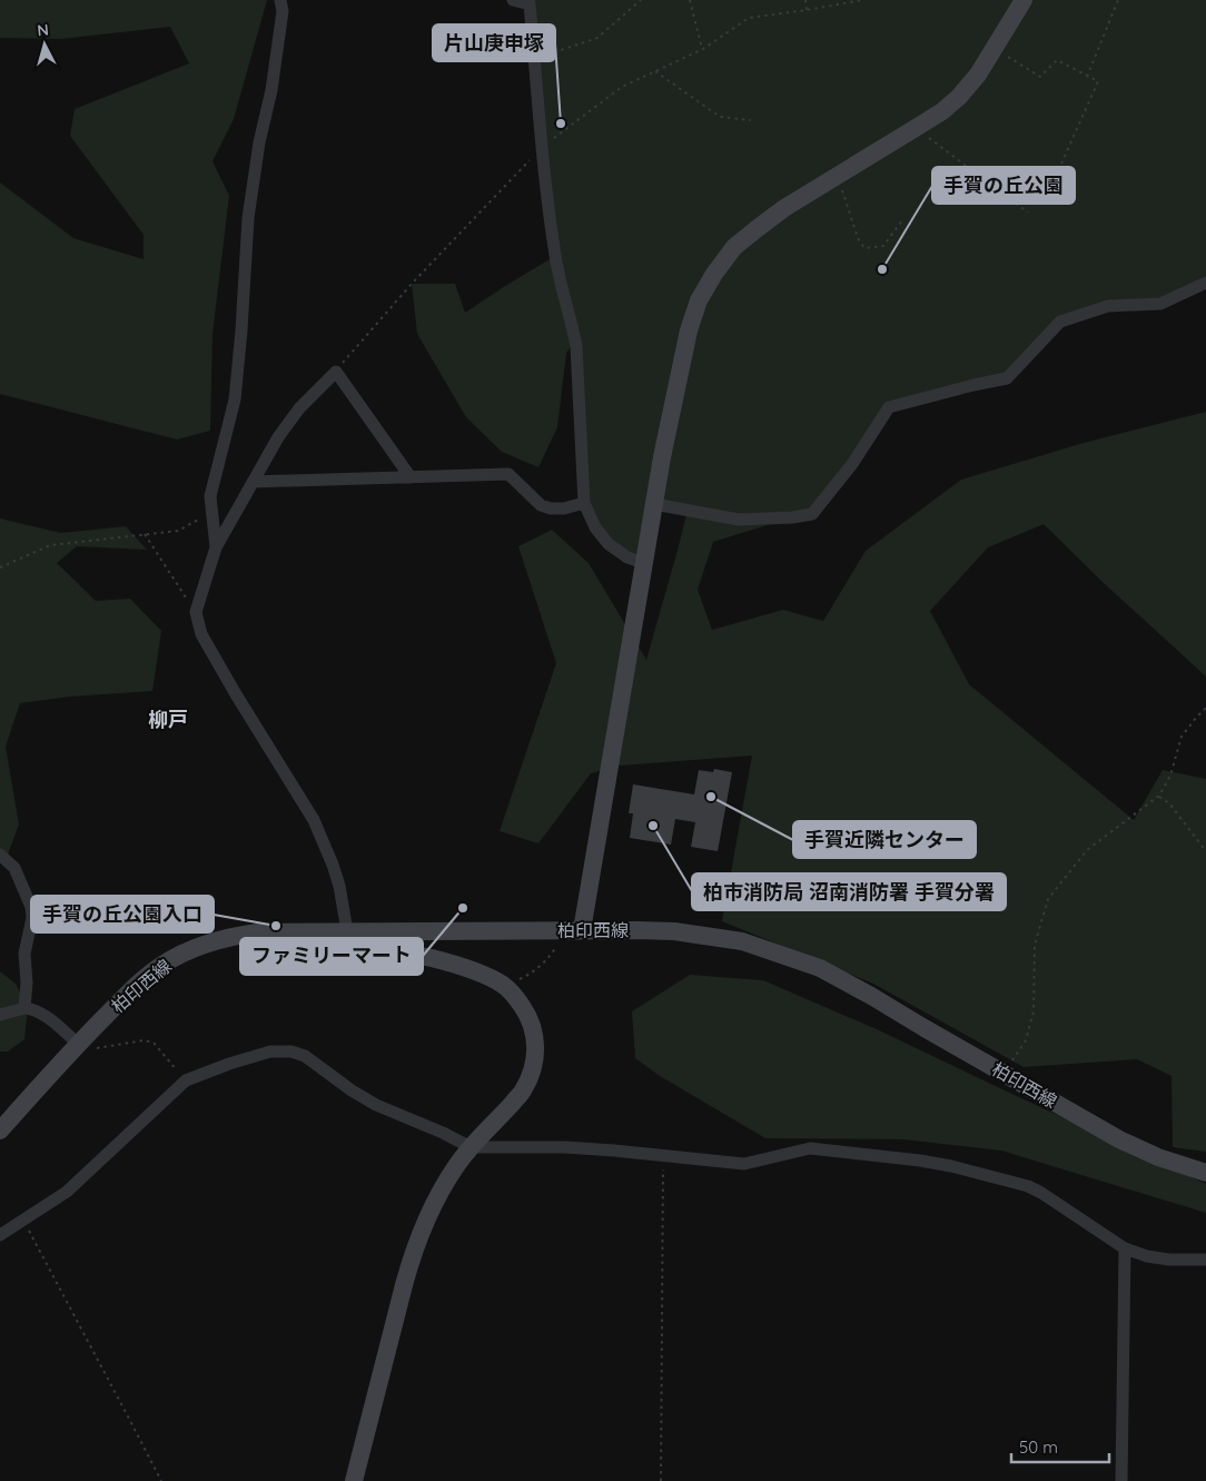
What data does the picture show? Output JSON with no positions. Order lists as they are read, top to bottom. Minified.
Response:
{"streets":{"street":["柏印西線"]},"districts":["柳戸"],"places":["片山庚申塚","手賀の丘公園","手賀近隣センター","柏市消防局 沼南消防署 手賀分署","ファミリーマート","手賀の丘公園入口"],"scale_bar":"50 m","north":"top"}
